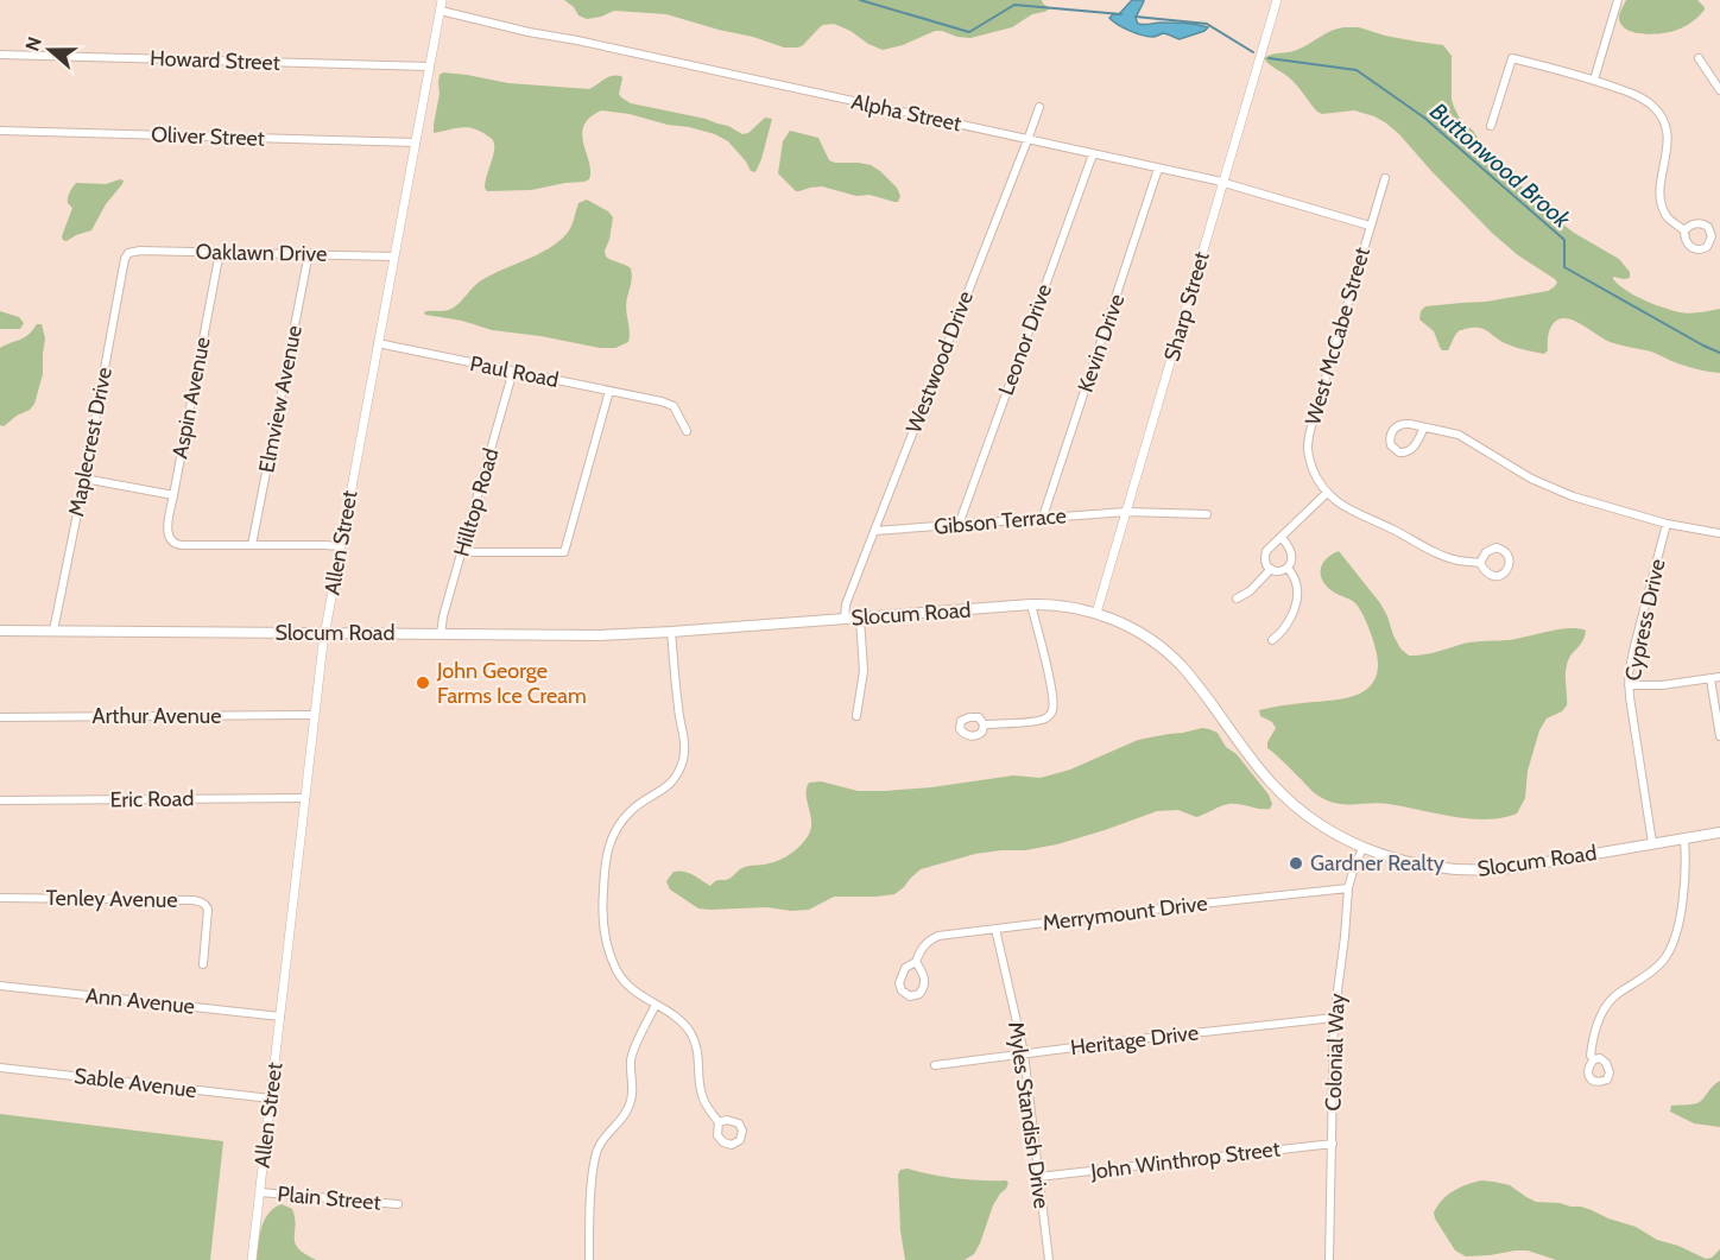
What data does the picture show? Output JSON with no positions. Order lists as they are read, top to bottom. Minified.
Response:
{"streets":{"main road":["Slocum Road"],"street":["Howard Street","Alpha Street","Oliver Street","Oaklawn Drive","Sharp Street","West McCabe Street","Leonor Drive","Kevin Drive","Westwood Drive","Paul Road","Aspin Avenue","Elmview Avenue","Maplecrest Drive","Hilltop Road","Gibson Terrace","Allen Street","Cypress Drive","Arthur Avenue","Eric Road","Tenley Avenue","Merrymount Drive","Ann Avenue","Heritage Drive","Colonial Way","Sable Avenue","Myles Standish Drive","John Winthrop Street","Plain Street"]},"crossings":[["Howard Street","Allen Street"],["Alpha Street","Sharp Street"],["Alpha Street","West McCabe Street"],["Alpha Street","Leonor Drive"],["Alpha Street","Kevin Drive"],["Alpha Street","Westwood Drive"],["Alpha Street","Allen Street"],["Oliver Street","Allen Street"],["Oaklawn Drive","Aspin Avenue"],["Oaklawn Drive","Elmview Avenue"],["Oaklawn Drive","Maplecrest Drive"],["Oaklawn Drive","Allen Street"],["Sharp Street","Gibson Terrace"],["Sharp Street","Slocum Road"],["Leonor Drive","Gibson Terrace"],["Kevin Drive","Gibson Terrace"],["Westwood Drive","Gibson Terrace"],["Westwood Drive","Slocum Road"],["Paul Road","Hilltop Road"],["Paul Road","Allen Street"],["Aspin Avenue","Elmview Avenue"],["Maplecrest Drive","Slocum Road"],["Hilltop Road","Slocum Road"],["Allen Street","Slocum Road"],["Allen Street","Arthur Avenue"],["Allen Street","Eric Road"],["Allen Street","Ann Avenue"],["Allen Street","Sable Avenue"],["Allen Street","Plain Street"],["Slocum Road","Cypress Drive"],["Slocum Road","Colonial Way"],["Merrymount Drive","Colonial Way"],["Merrymount Drive","Myles Standish Drive"],["Heritage Drive","Colonial Way"],["Heritage Drive","Myles Standish Drive"],["Colonial Way","John Winthrop Street"],["Myles Standish Drive","John Winthrop Street"]],"water":["Buttonwood Brook"],"places":["John George Farms Ice Cream","Gardner Realty"],"north":"left"}
